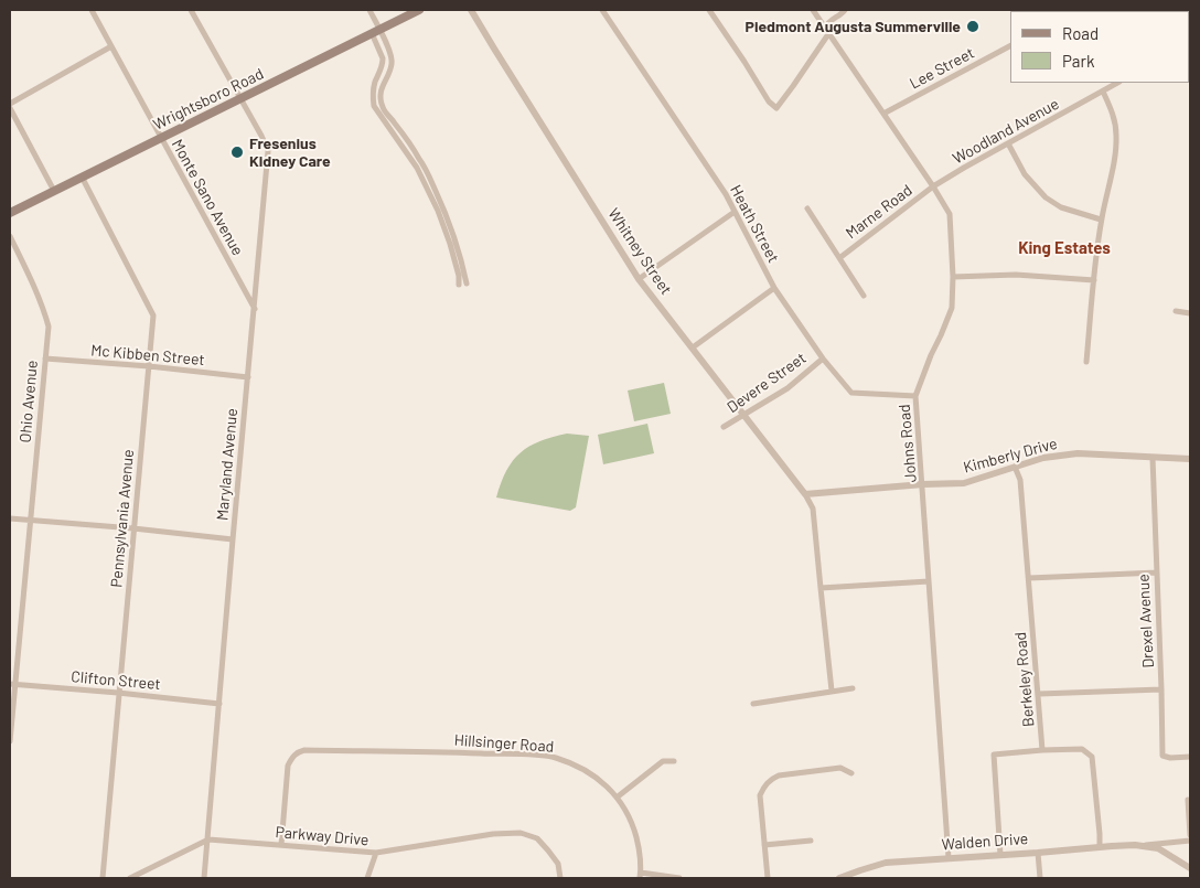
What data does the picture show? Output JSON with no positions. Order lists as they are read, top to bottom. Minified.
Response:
{"streets":{"main road":["Wrightsboro Road"],"street":["Lee Street","Woodland Avenue","Monte Sano Avenue","Marne Road","Heath Street","Whitney Street","Mc Kibben Street","Devere Street","Ohio Avenue","Johns Road","Kimberly Drive","Maryland Avenue","Pennsylvania Avenue","Drexel Avenue","Berkeley Road","Clifton Street","Hillsinger Road","Parkway Drive","Walden Drive"]},"crossings":[["Lee Street","Johns Road"],["Wrightsboro Road","Monte Sano Avenue"],["Wrightsboro Road","Maryland Avenue"],["Wrightsboro Road","Pennsylvania Avenue"],["Woodland Avenue","Marne Road"],["Woodland Avenue","Johns Road"],["Monte Sano Avenue","Maryland Avenue"],["Marne Road","Johns Road"],["Heath Street","Devere Street"],["Heath Street","Johns Road"],["Whitney Street","Devere Street"],["Whitney Street","Kimberly Drive"],["Mc Kibben Street","Ohio Avenue"],["Mc Kibben Street","Maryland Avenue"],["Mc Kibben Street","Pennsylvania Avenue"],["Ohio Avenue","Clifton Street"],["Johns Road","Kimberly Drive"],["Johns Road","Walden Drive"],["Kimberly Drive","Drexel Avenue"],["Kimberly Drive","Berkeley Road"],["Maryland Avenue","Clifton Street"],["Maryland Avenue","Parkway Drive"],["Pennsylvania Avenue","Clifton Street"],["Hillsinger Road","Parkway Drive"]],"districts":["King Estates"],"places":["Piedmont Augusta Summerville","Fresenius Kidney Care"],"legend":["Road","Park"]}
